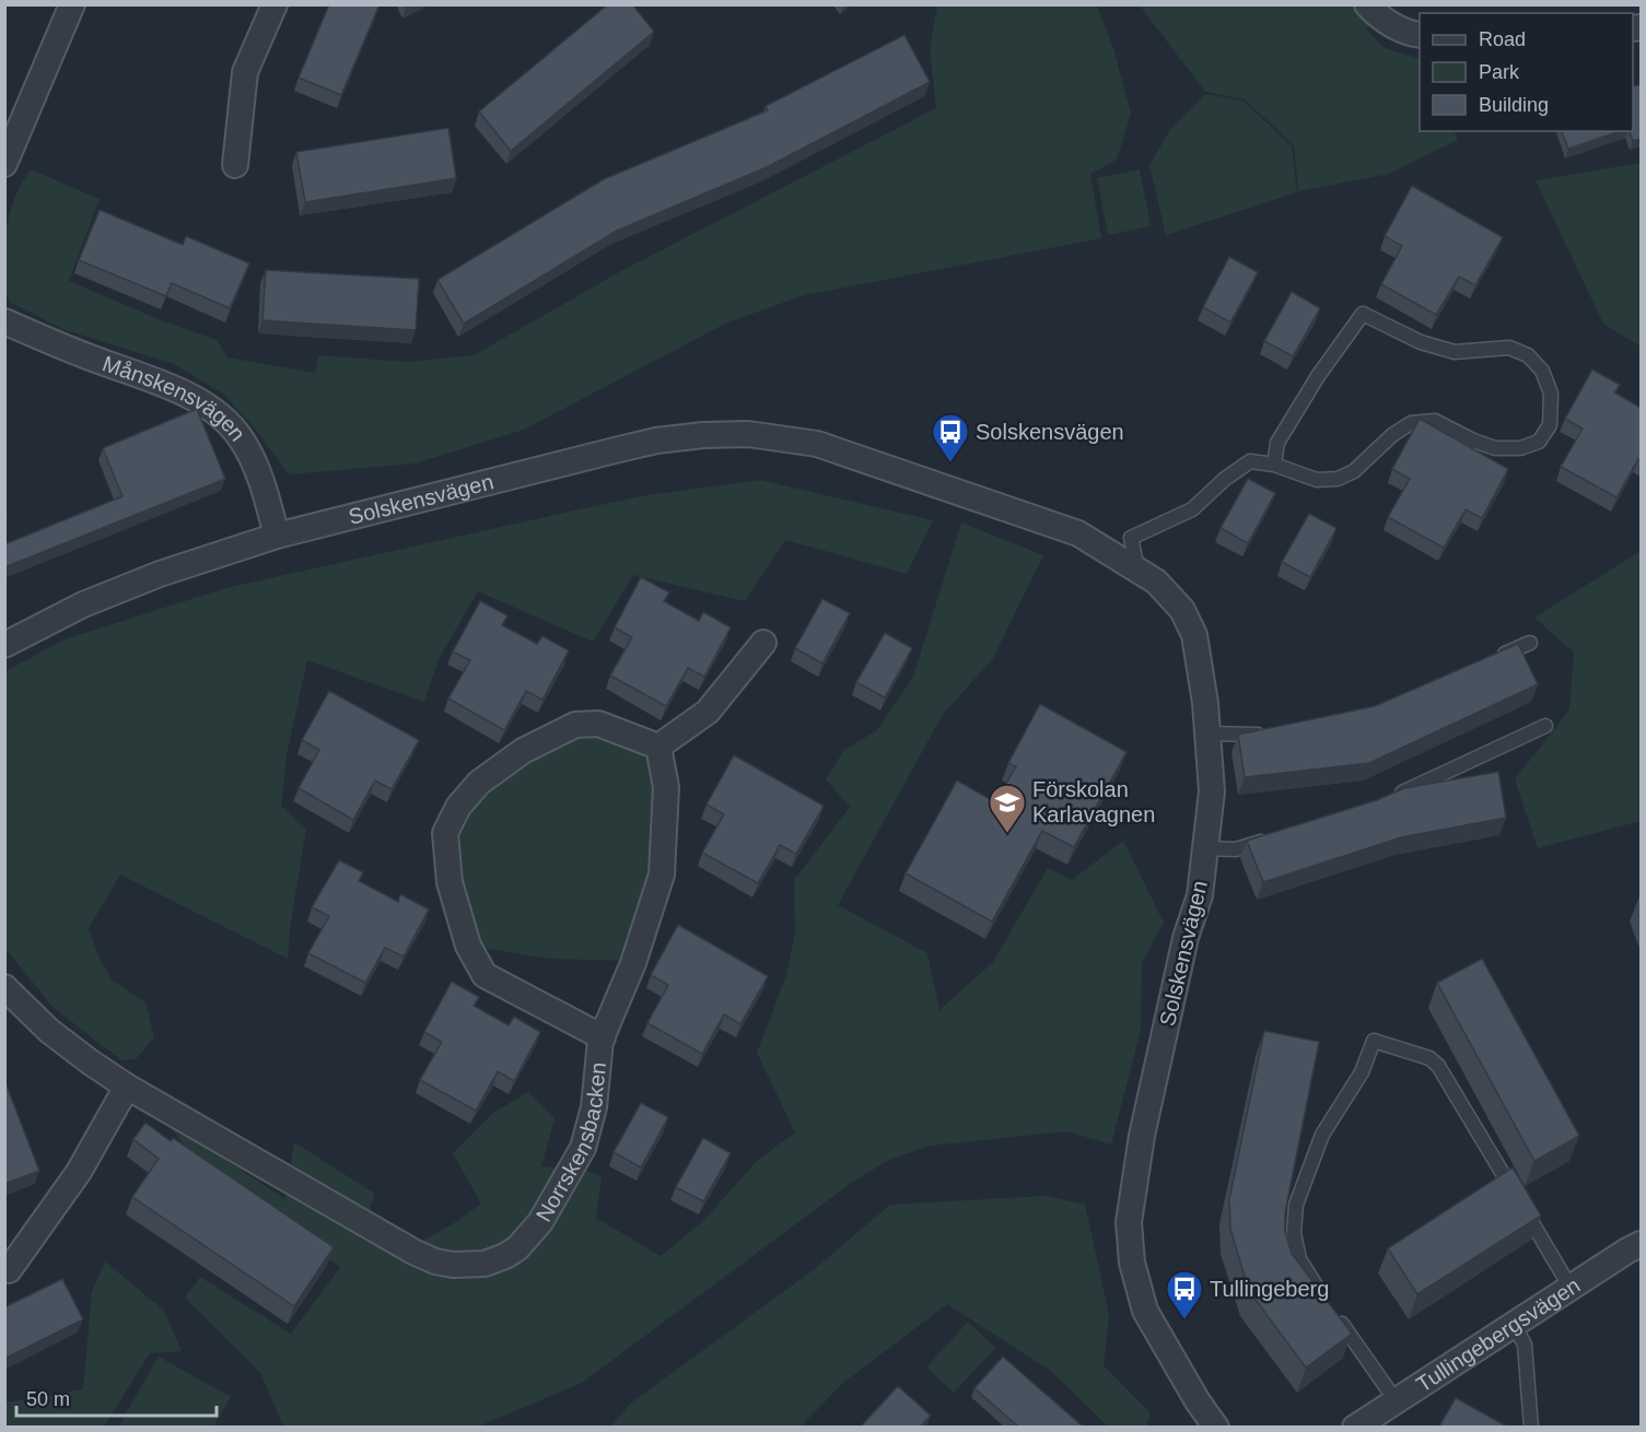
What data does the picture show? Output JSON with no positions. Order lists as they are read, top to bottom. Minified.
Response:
{"streets":{"street":["Månskensvägen","Solskensvägen","Norrskensbacken","Tullingebergsvägen"]},"crossings":[["Månskensvägen","Solskensvägen"]],"places":{"bus stop":["Solskensvägen","Tullingeberg"],"school or university":["Förskolan Karlavagnen"]},"legend":["Road","Park","Building"],"scale_bar":"50 m"}
